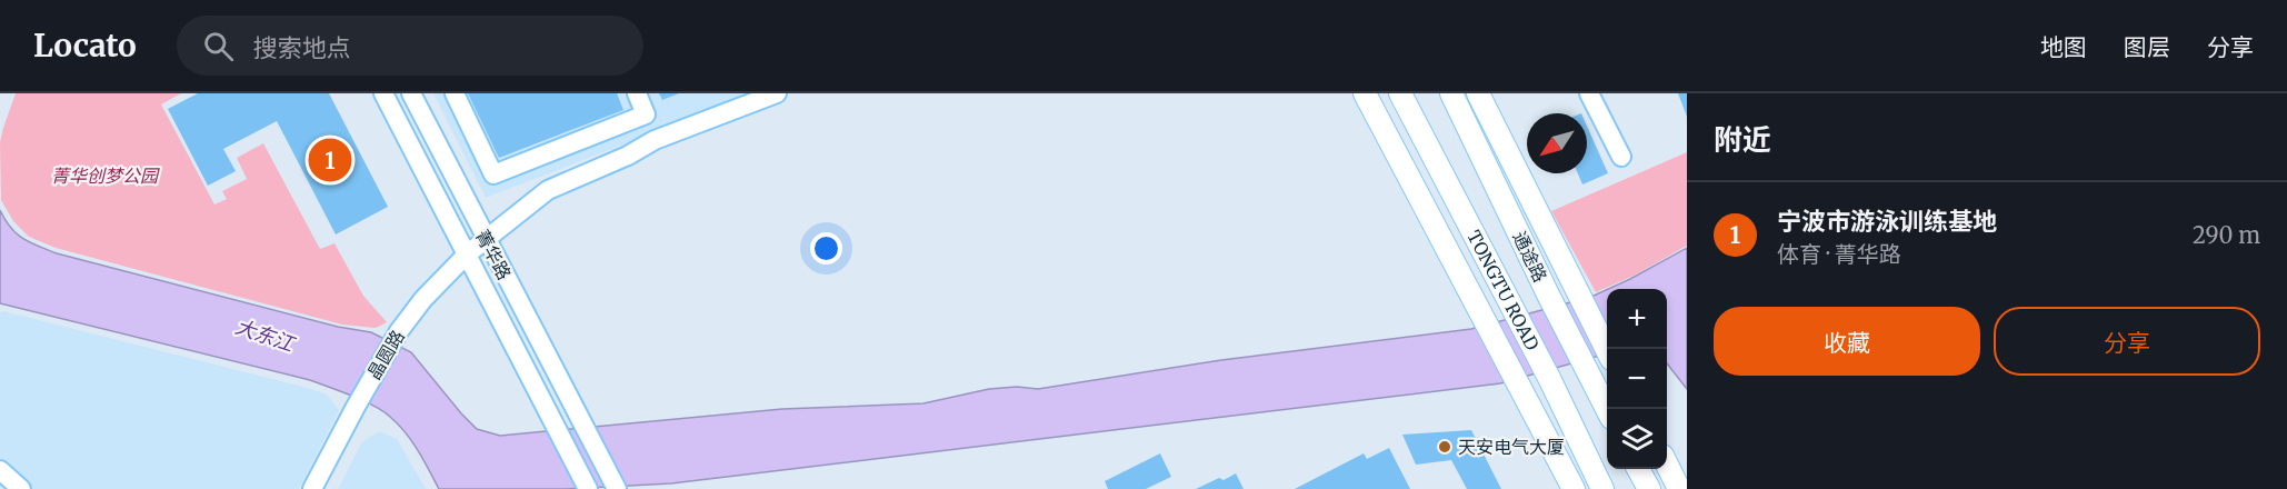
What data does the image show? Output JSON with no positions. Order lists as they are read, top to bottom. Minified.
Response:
{"streets":{"main road":["通途路","TONGTU ROAD"],"street":["菁华路","晶圆路"]},"crossings":[["菁华路","晶圆路"]],"water":["大东江"],"parks":["菁华创梦公园"],"places":["天安电气大厦"],"north":"bottom left","page":{"header":"Locato","search":"搜索地点","nav":["地图","图层","分享"],"heading":"附近","pins":"1","list":[{"mark":"1","name":"宁波市游泳训练基地","note":"体育 · 菁华路","value":"290 m"}],"buttons":["收藏","分享"],"map_buttons":["+","−"]}}
